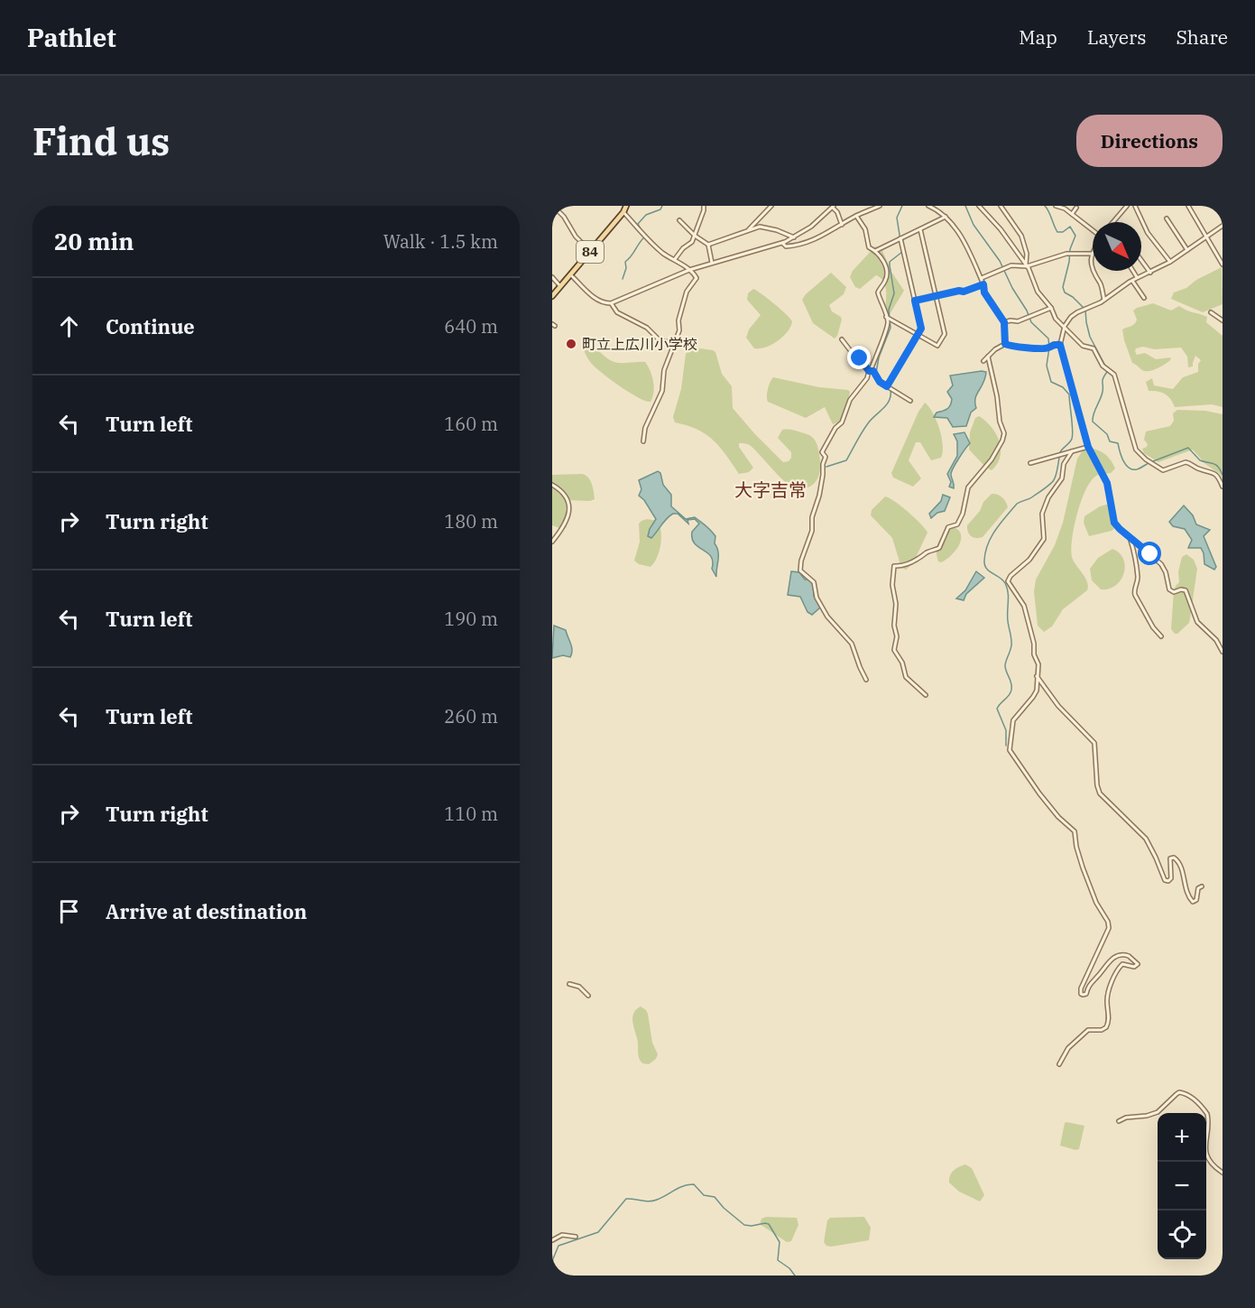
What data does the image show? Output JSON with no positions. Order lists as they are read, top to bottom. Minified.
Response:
{"streets":{"main road":["84"]},"districts":["大字吉常"],"places":["町立上広川小学校"],"north":"bottom right","page":{"header":"Pathlet","nav":["Map","Layers","Share"],"buttons":"Directions","title":"Find us","heading":["20 min","Walk · 1.5 km"],"list":[["Continue","640 m"],["Turn left","160 m"],["Turn right","180 m"],["Turn left","190 m"],["Turn left","260 m"],["Turn right","110 m"],"Arrive at destination"],"map_buttons":["+","−"]}}
